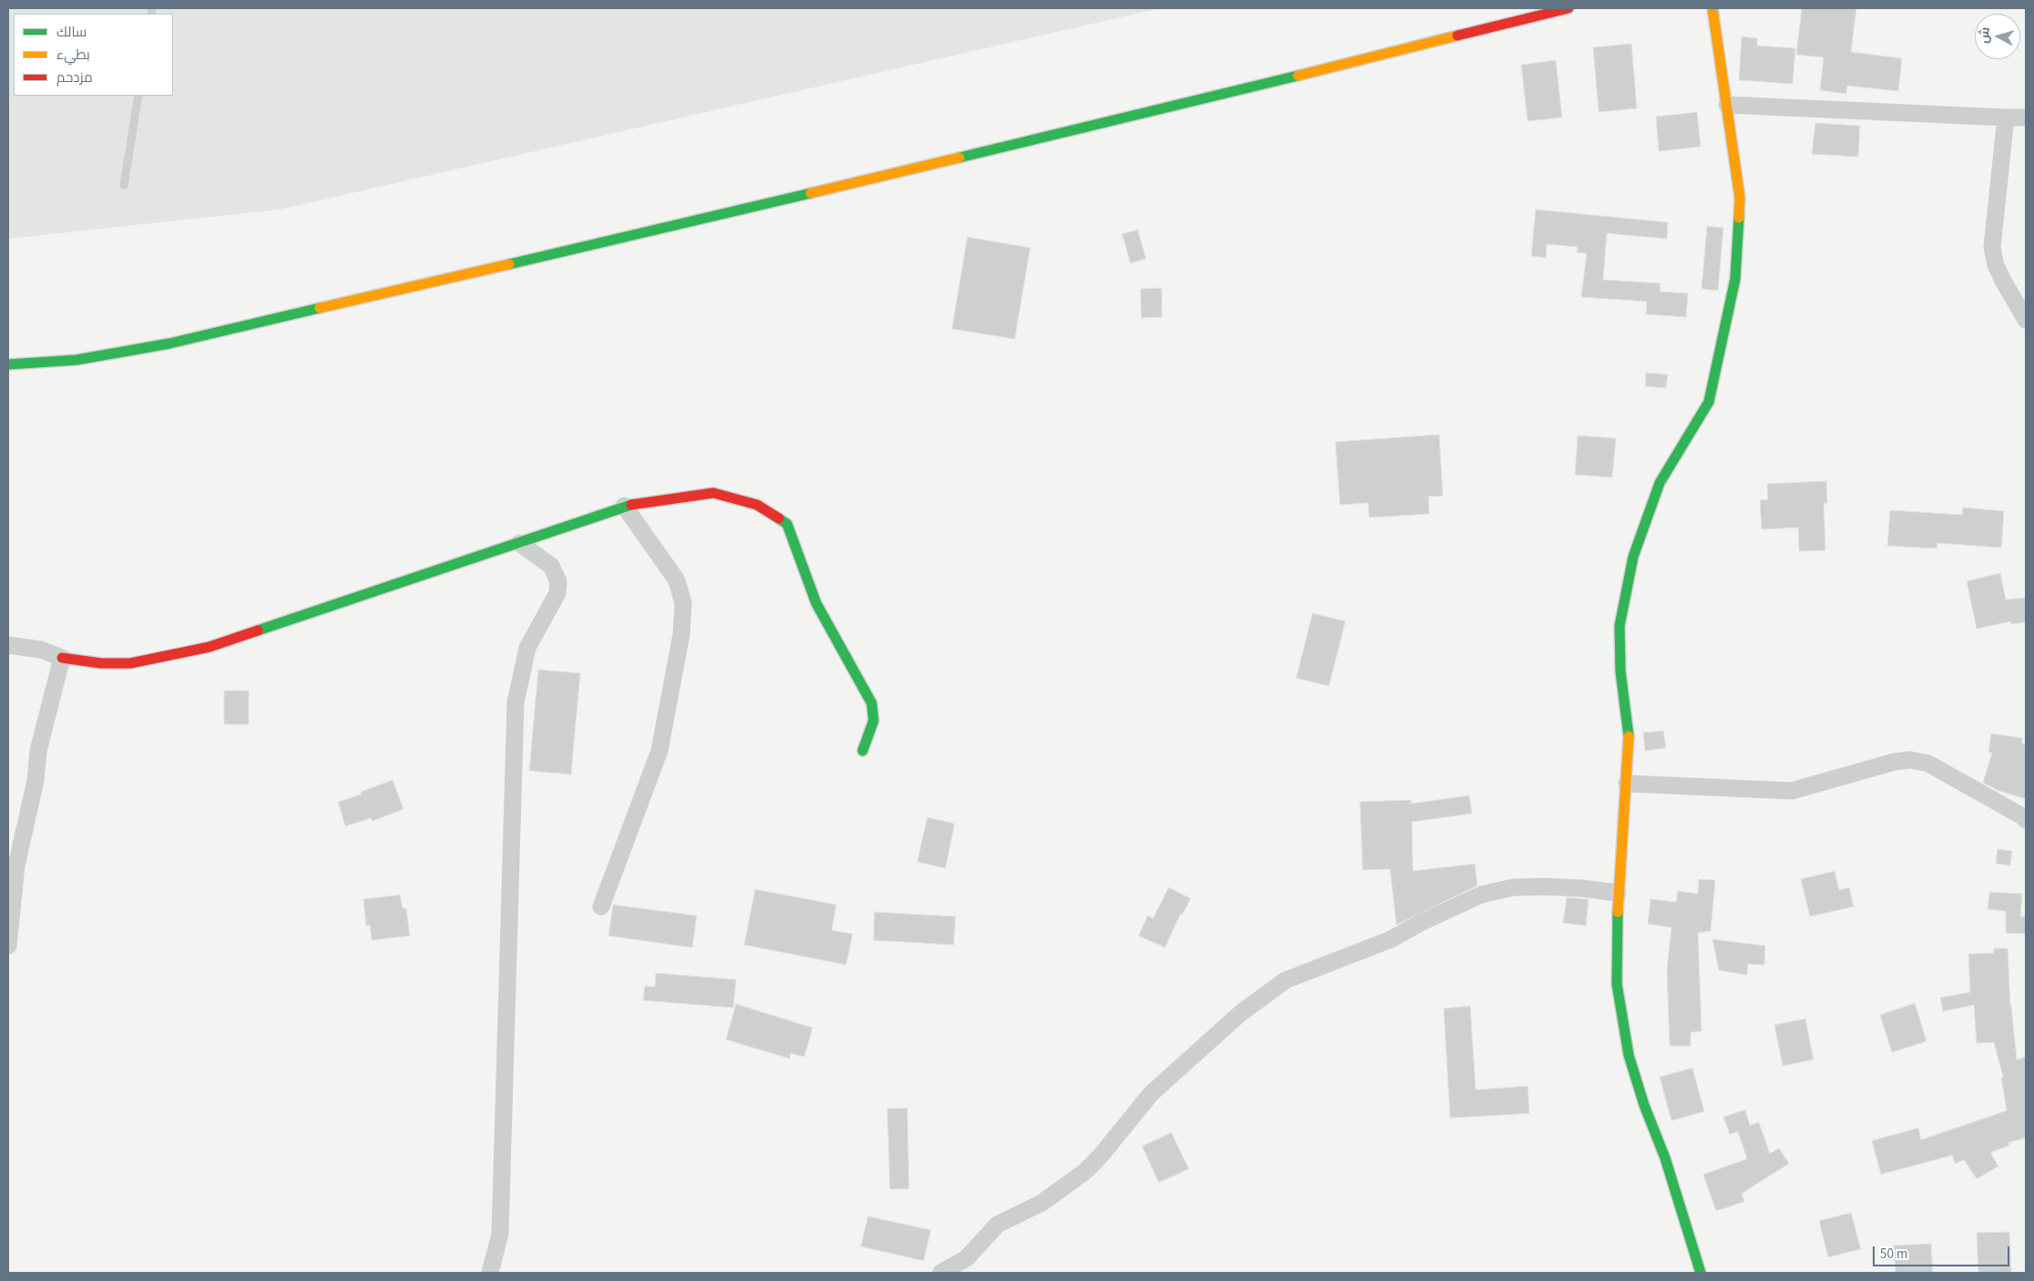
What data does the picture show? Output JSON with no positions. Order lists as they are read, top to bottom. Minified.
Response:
{"legend":["سالك","بطيء","مزدحم"],"scale_bar":"50 m","north":"left"}
